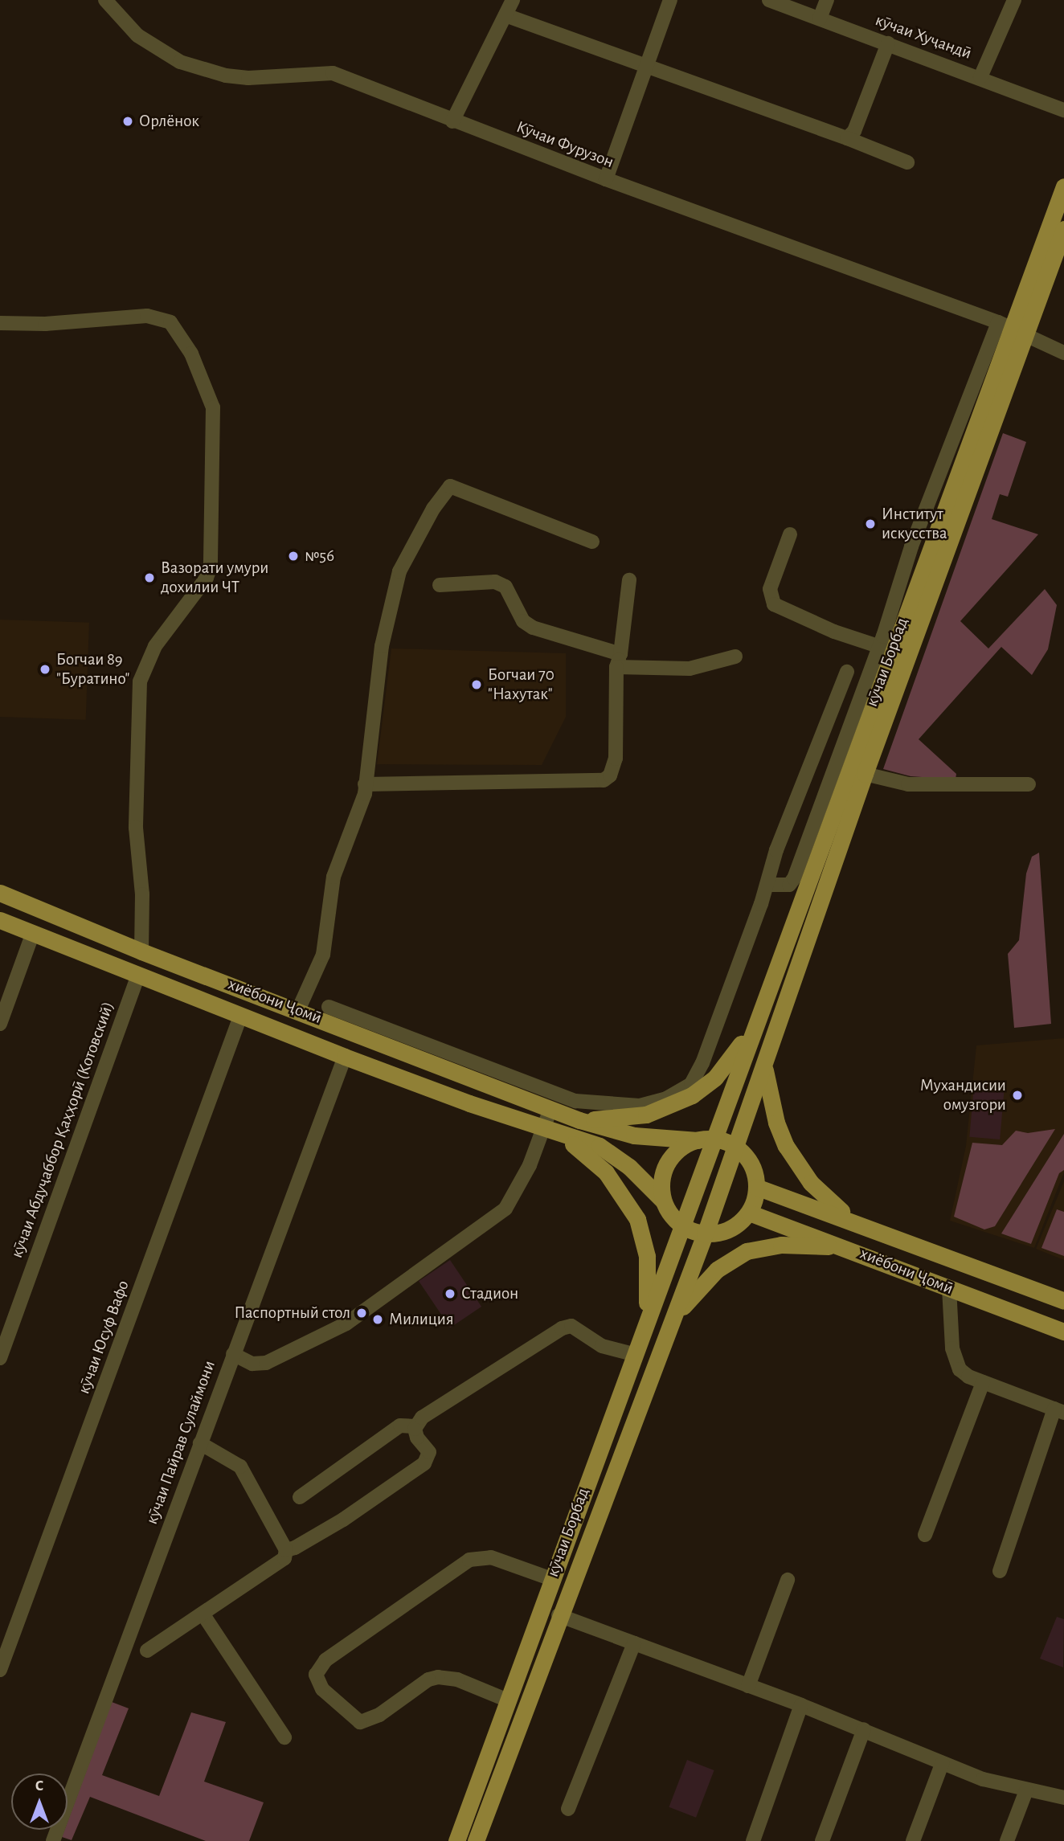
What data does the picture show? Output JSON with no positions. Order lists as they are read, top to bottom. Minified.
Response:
{"streets":{"main road":["кӯчаи Борбад","хиёбони Ҷомӣ"],"street":["кӯчаи Хуҷандӣ","Кӯчаи Фурузон","кӯчаи Абдуҷаббор Қаҳҳорӣ (Котовский)","кӯчаи Юсуф Вафо","кӯчаи Пайрав Сулаймони"]},"crossings":[["Кӯчаи Фурузон","кӯчаи Борбад"],["кӯчаи Борбад","хиёбони Ҷомӣ"],["хиёбони Ҷомӣ","кӯчаи Абдуҷаббор Қаҳҳорӣ (Котовский)"],["хиёбони Ҷомӣ","кӯчаи Юсуф Вафо"],["хиёбони Ҷомӣ","кӯчаи Пайрав Сулаймони"]],"places":["Орлёнок","Институт искусства","№56","Вазорати умури дохилии ЧТ","Богчаи 89 \"Буратино\"","Богчаи 70 \"Нахутак\"","Мухандисии омузгори","Стадион","Паспортный стол","Милиция"],"north":"top"}
